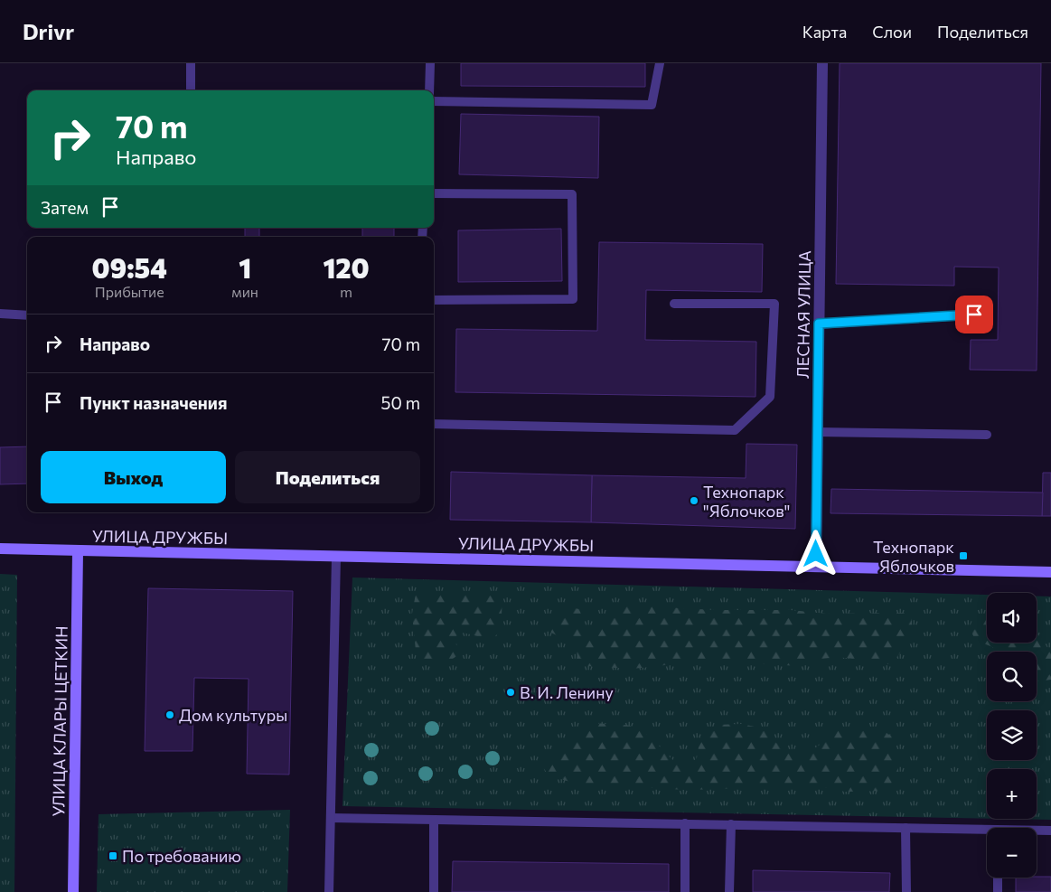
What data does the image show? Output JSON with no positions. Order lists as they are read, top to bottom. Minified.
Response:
{"streets":{"main road":["УЛИЦА ДРУЖБЫ","УЛИЦА КЛАРЫ ЦЕТКИН"],"street":["ЛЕСНАЯ УЛИЦА"]},"crossings":[["ЛЕСНАЯ УЛИЦА","УЛИЦА ДРУЖБЫ"],["УЛИЦА ДРУЖБЫ","УЛИЦА КЛАРЫ ЦЕТКИН"]],"places":{"other":["Технопарк \"Яблочков\"","В. И. Ленину","Дом культуры"],"transit":["Технопарк Яблочков","По требованию"]},"page":{"header":"Drivr","nav":["Карта","Слои","Поделиться"],"turn":["70 m","Направо"],"then":"Затем","eta":["09:54","Прибытие","1","мин","120","m"],"list":[{"name":"Направо","value":"70 m"},{"name":"Пункт назначения","value":"50 m"}],"buttons":["Выход","Поделиться"],"map_buttons":["+","−"]}}
